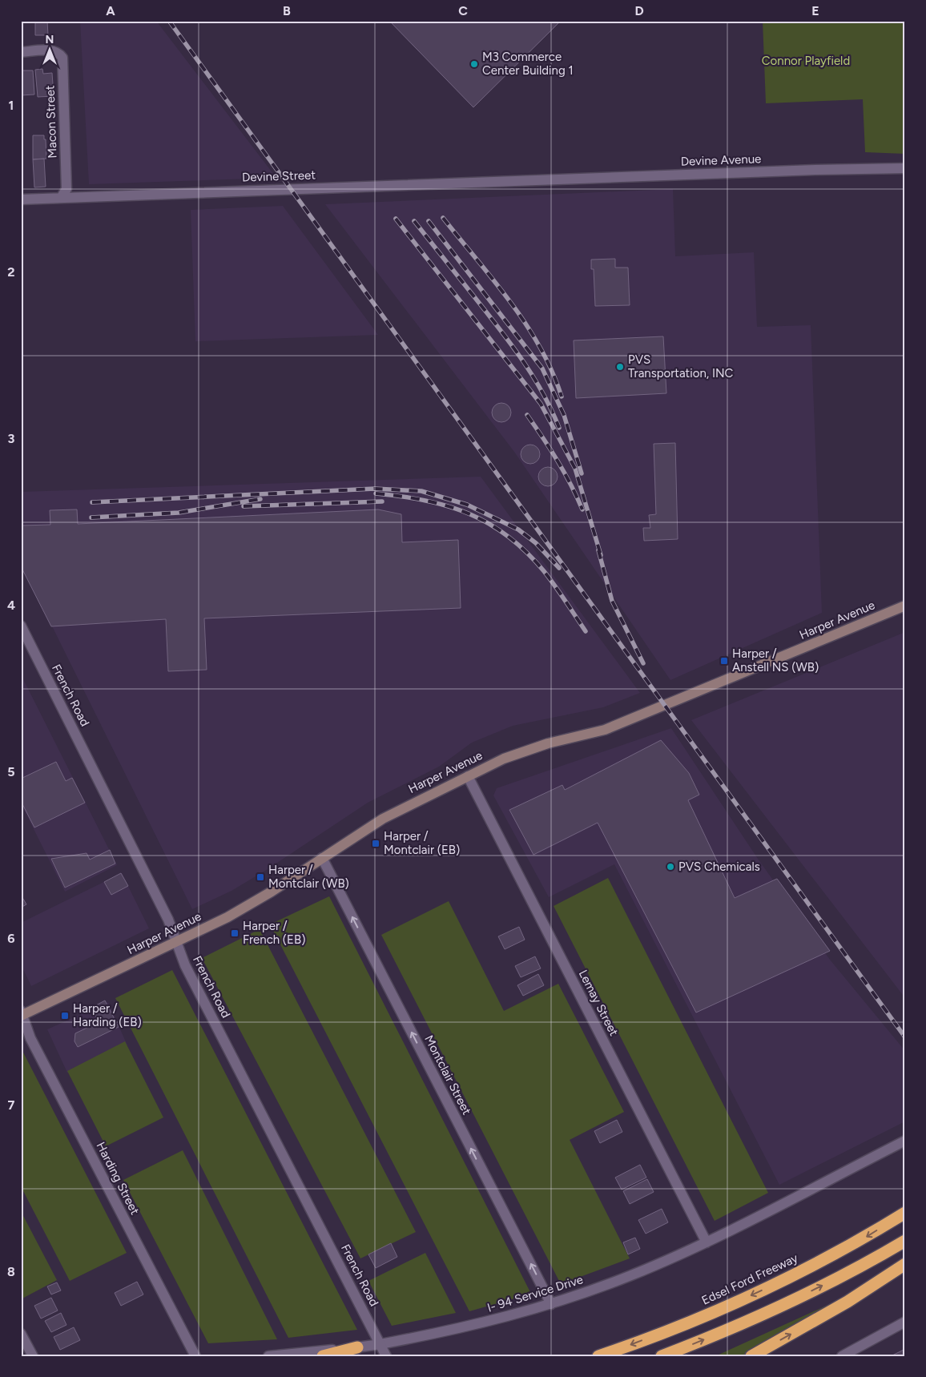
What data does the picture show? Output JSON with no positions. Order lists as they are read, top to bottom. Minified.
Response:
{"streets":{"highway":["Edsel Ford Freeway"],"main road":["Harper Avenue"],"street":["Macon Street","Devine Avenue","Devine Street","French Road","Lemay Street","Montclair Street","Harding Street","I- 94 Service Drive"]},"crossings":[["Macon Street","Devine Street"],["Devine Avenue","Devine Street"],["Harper Avenue","French Road"],["Harper Avenue","Lemay Street"],["Harper Avenue","Montclair Street"],["Harper Avenue","Harding Street"],["French Road","I- 94 Service Drive"],["Lemay Street","I- 94 Service Drive"],["Montclair Street","I- 94 Service Drive"]],"one_way":["Montclair Street"],"parks":["Connor Playfield"],"places":{"other":["M3 Commerce Center Building 1","PVS Transportation, INC","PVS Chemicals"],"transit":["Harper / Anstell NS (WB)","Harper / Montclair (EB)","Harper / Montclair (WB)","Harper / French (EB)","Harper / Harding (EB)"]},"north":"top","grid":{"columns":["A","B","C","D","E"],"rows":["1","2","3","4","5","6","7","8"]}}
